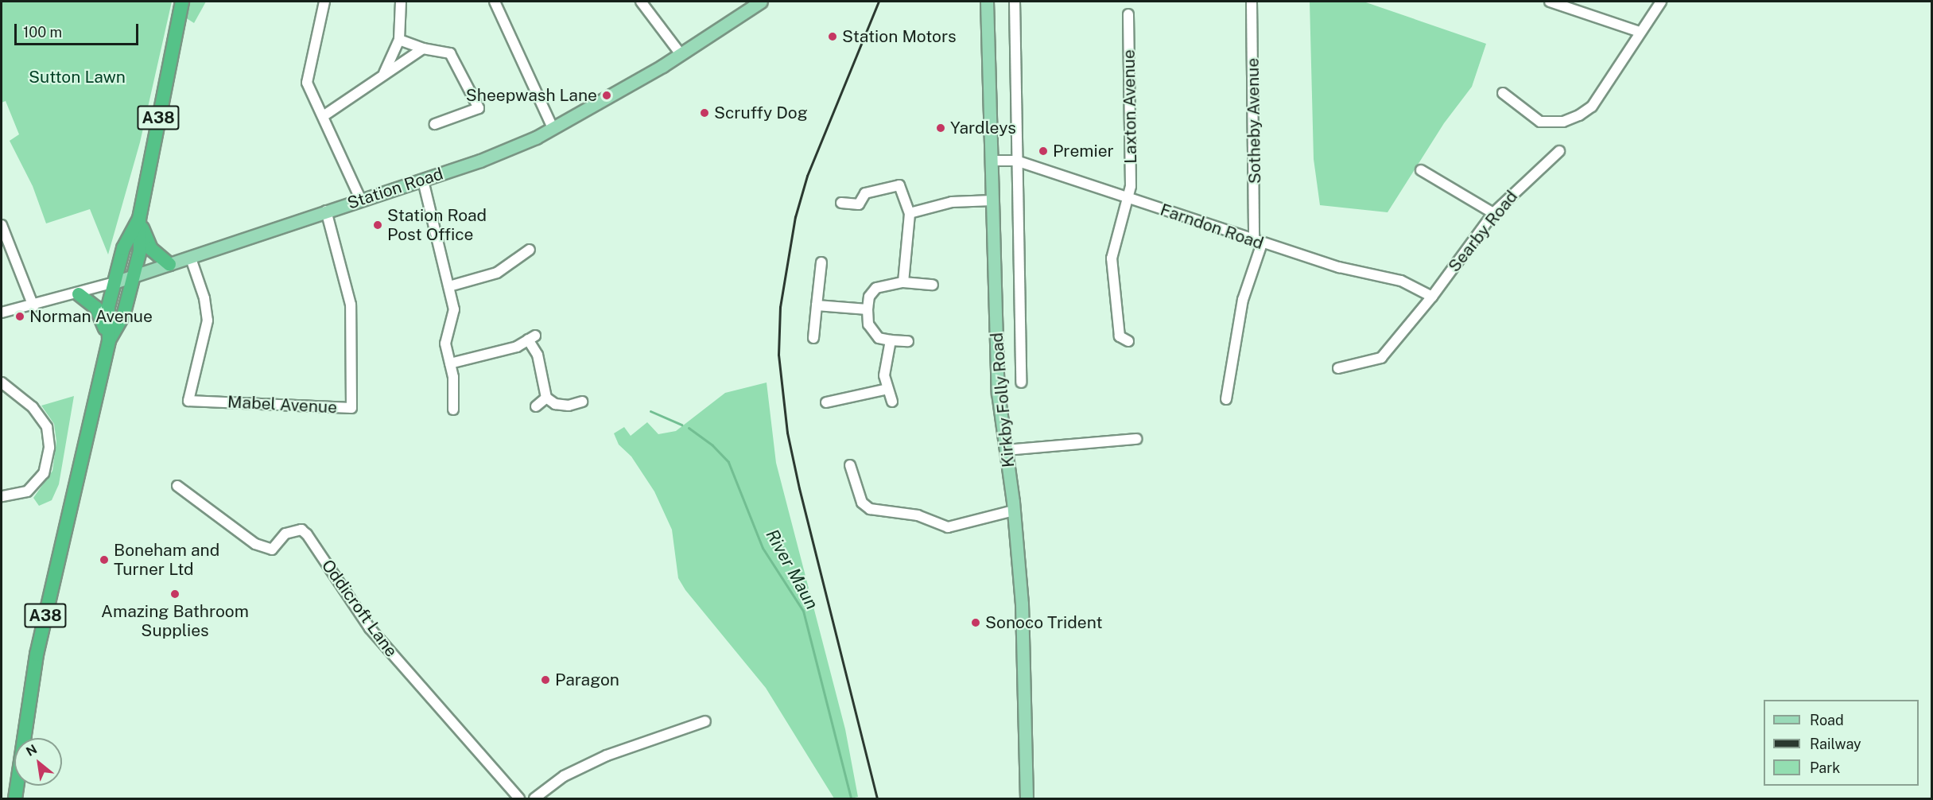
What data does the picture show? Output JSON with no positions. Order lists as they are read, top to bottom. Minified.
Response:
{"streets":{"highway":["A38"],"main road":["Station Road","Kirkby Folly Road"],"street":["Laxton Avenue","Sotheby Avenue","Farndon Road","Searby Road","Mabel Avenue","Oddicroft Lane"]},"crossings":[["Laxton Avenue","Farndon Road"],["A38","Station Road"],["Sotheby Avenue","Farndon Road"],["Station Road","Mabel Avenue"],["Farndon Road","Searby Road"],["Farndon Road","Kirkby Folly Road"]],"water":["River Maun"],"parks":["Sutton Lawn"],"places":["Station Motors","Sheepwash Lane","Scruffy Dog","Yardleys","Premier","Station Road Post Office","Norman Avenue","Boneham and Turner Ltd","Amazing Bathroom Supplies","Sonoco Trident","Paragon"],"legend":["Road","Railway","Park"],"scale_bar":"100 m","north":"top left"}
